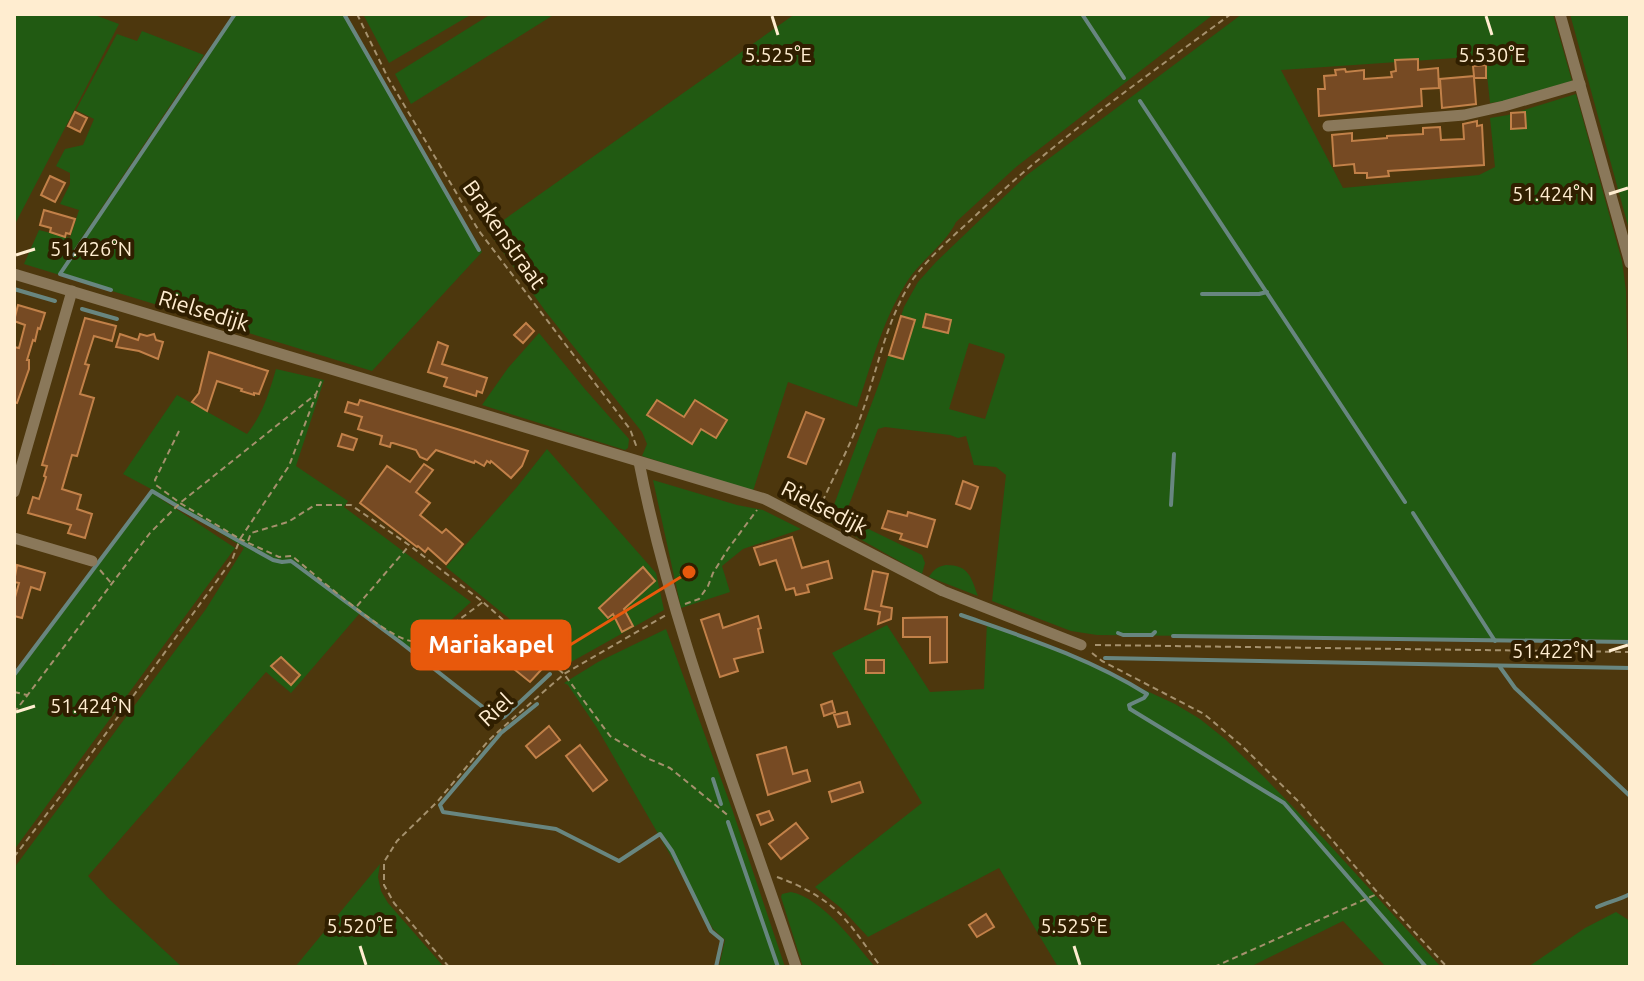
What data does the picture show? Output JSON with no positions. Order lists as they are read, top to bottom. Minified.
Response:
{"streets":{"street":["Rielsedijk"],"path":["Brakenstraat","Riel"]},"crossings":[["Brakenstraat","Rielsedijk"],["Rielsedijk","Riel"]],"places":["Mariakapel"],"coordinates":["5.525°E","5.530°E","51.424°N","51.426°N","51.422°N","5.520°E"]}
